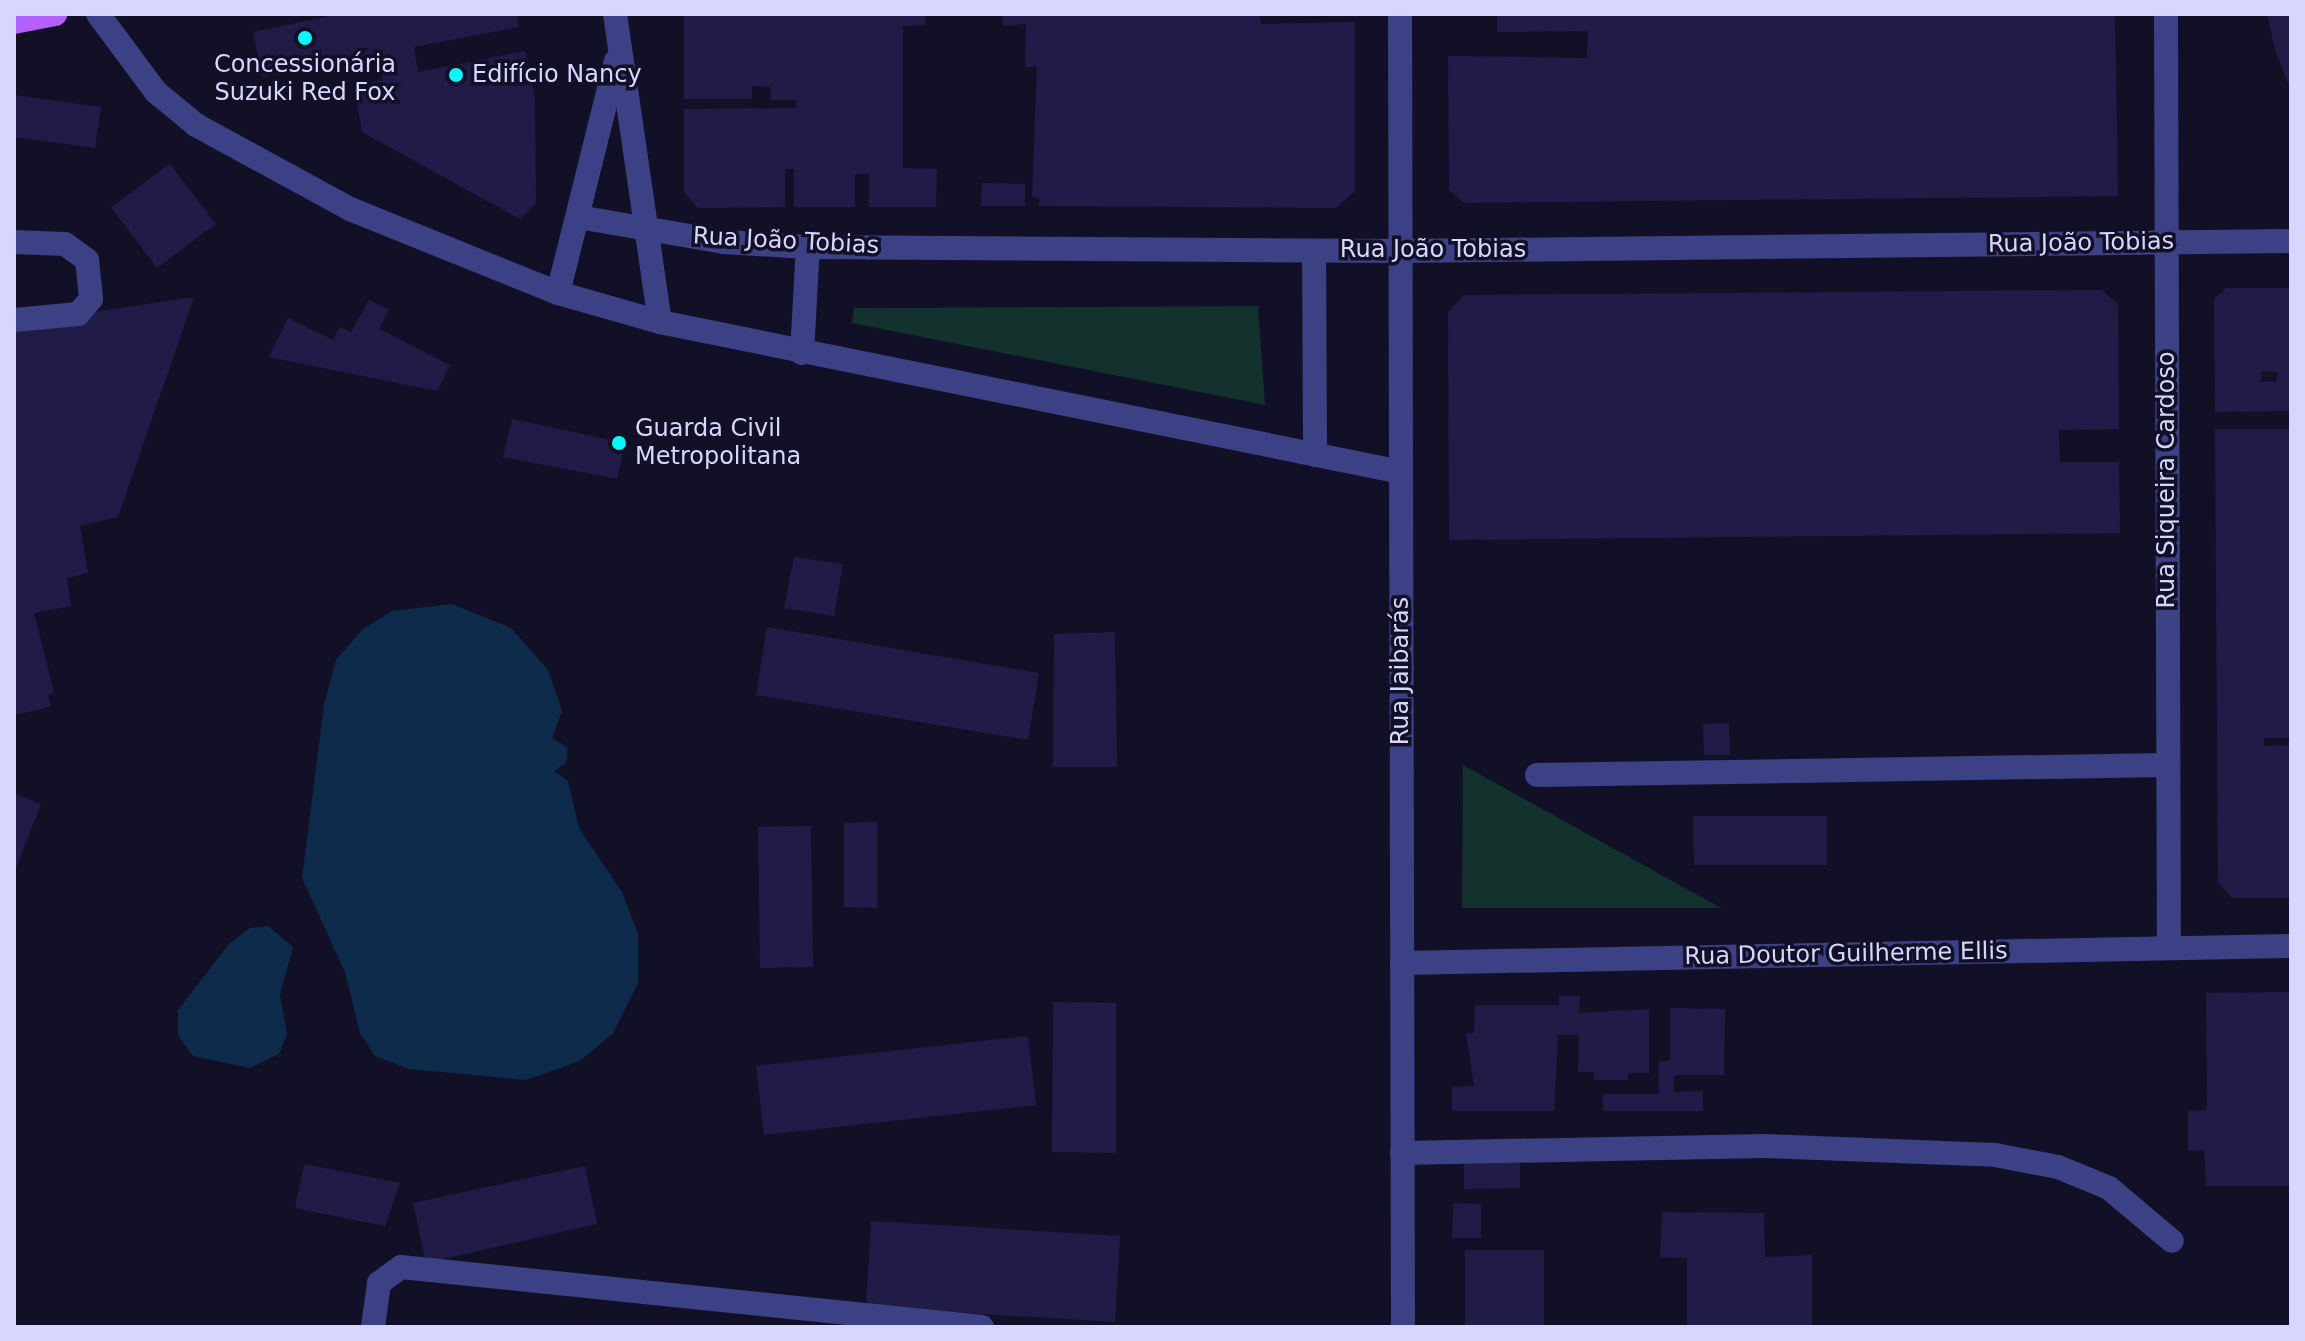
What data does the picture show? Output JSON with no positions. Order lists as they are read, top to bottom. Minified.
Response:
{"streets":{"street":["Rua João Tobias","Rua Siqueira Cardoso","Rua Jaibarás","Rua Doutor Guilherme Ellis"]},"crossings":[["Rua João Tobias","Rua Siqueira Cardoso"],["Rua João Tobias","Rua Jaibarás"],["Rua Siqueira Cardoso","Rua Doutor Guilherme Ellis"],["Rua Jaibarás","Rua Doutor Guilherme Ellis"]],"places":["Concessionária Suzuki Red Fox","Edifício Nancy","Guarda Civil Metropolitana"]}
